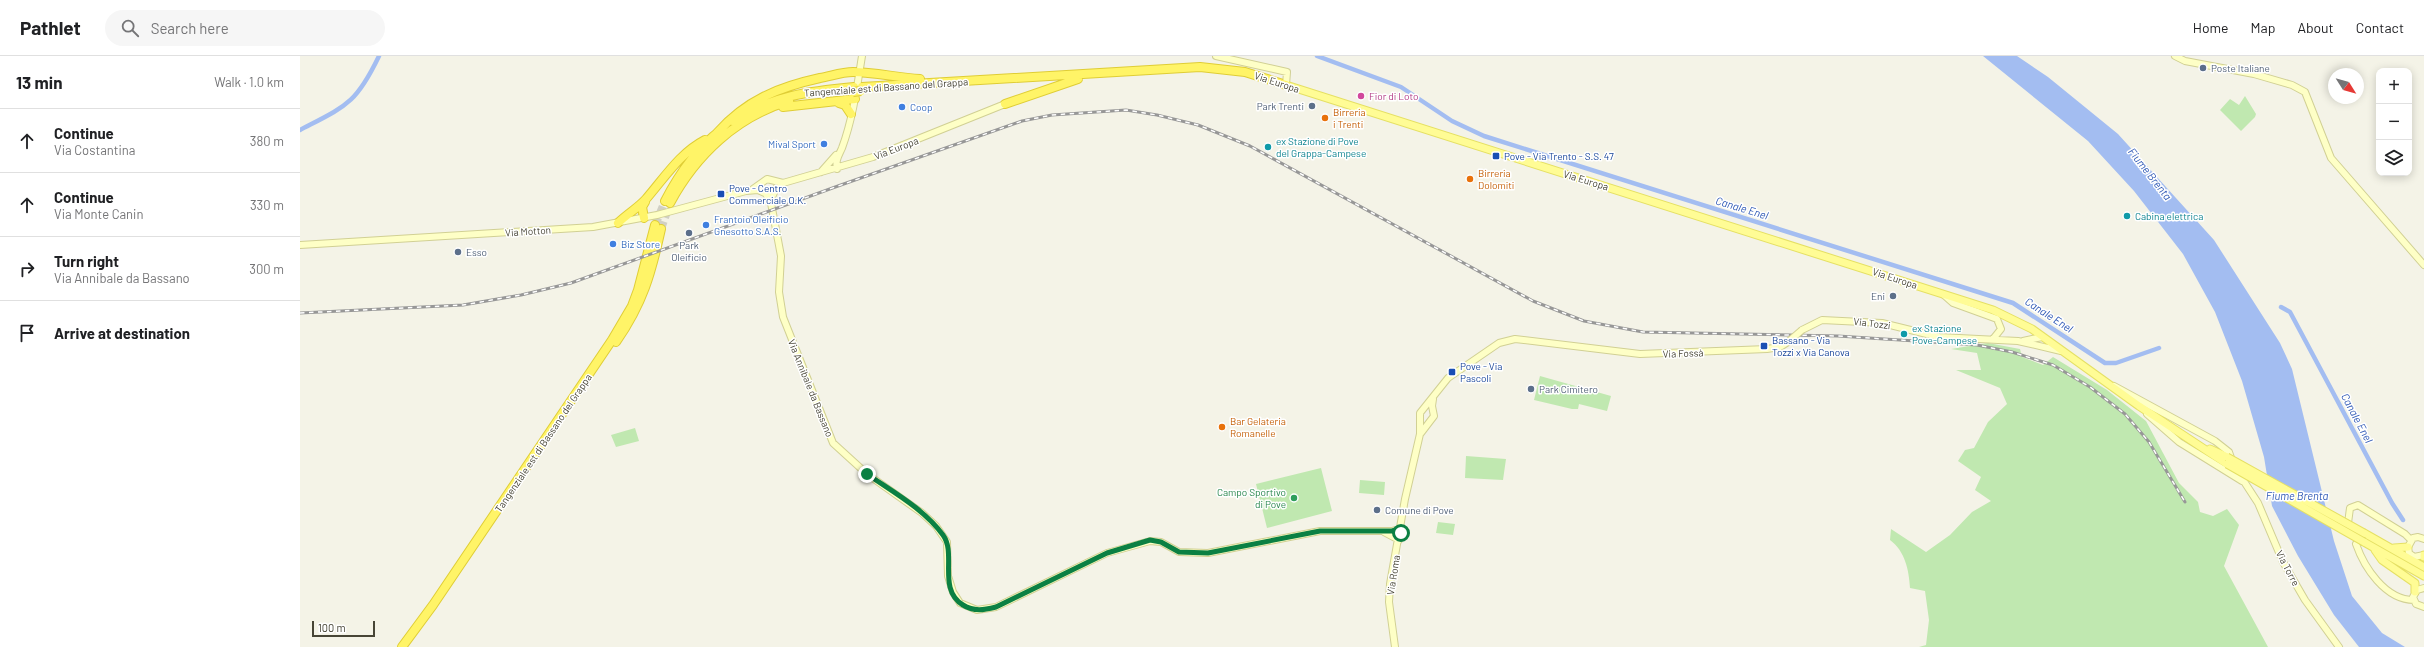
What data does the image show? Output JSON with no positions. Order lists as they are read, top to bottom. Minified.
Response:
{"streets":{"highway":["Via Europa","Tangenziale est di Bassano del Grappa"],"street":["Via Motton","Via Tozzi","Via Fossà","Via Annibale da Bassano","Via Torre","Via Roma"]},"crossings":[["Via Europa","Tangenziale est di Bassano del Grappa"],["Via Europa","Via Motton"],["Via Europa","Via Annibale da Bassano"],["Via Europa","Via Torre"],["Via Motton","Via Annibale da Bassano"],["Via Tozzi","Via Fossà"],["Via Fossà","Via Roma"],["Via Annibale da Bassano","Via Roma"]],"water":["Fiume Brenta","Canale Enel"],"places":{"other":["Poste Italiane","Fior di Loto","Park Trenti","Coop","Birreria i Trenti","Mival Sport","ex Stazione di Pove del Grappa-Campese","Birreria Dolomiti","Cabina elettrica","Frantoio Oleificio Gnesotto S.A.S.","Park Oleificio","Biz Store","Esso","Eni","ex Stazione Pove-Campese","Park Cimitero","Bar Gelateria Romanelle","Campo Sportivo di Pove","Comune di Pove"],"transit":["Pove - Via Trento - S.S. 47","Pove - Centro Commerciale O.K.","Bassano - Via Tozzi x Via Canova","Pove - Via Pascoli"]},"scale_bar":"100 m","north":"bottom right","page":{"header":"Pathlet","search":"Search here","nav":["Home","Map","About","Contact"],"heading":["13 min","Walk · 1.0 km"],"map_buttons":["+","−"],"list":[["Continue","Via Costantina","380 m"],["Continue","Via Monte Canin","330 m"],["Turn right","Via Annibale da Bassano","300 m"],"Arrive at destination"],"scale":"100 m"}}
